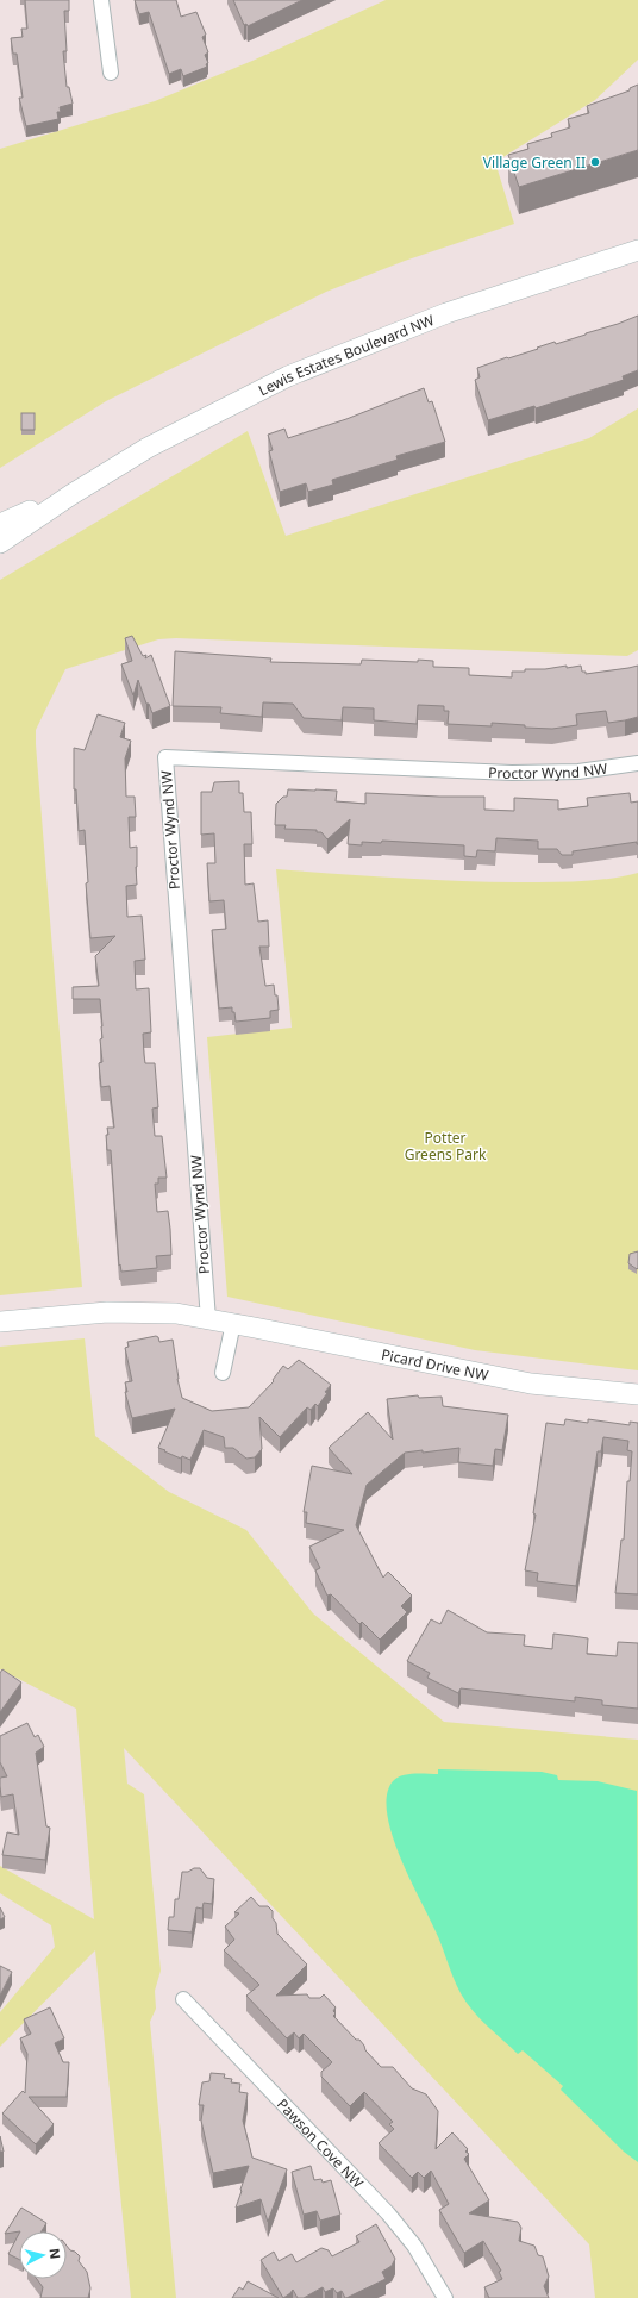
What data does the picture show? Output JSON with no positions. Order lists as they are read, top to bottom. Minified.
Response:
{"streets":{"main road":["Lewis Estates Boulevard NW","Picard Drive NW"],"street":["Proctor Wynd NW","Pawson Cove NW"]},"crossings":[["Proctor Wynd NW","Picard Drive NW"]],"parks":["Potter Greens Park"],"places":["Village Green II"],"north":"right"}
